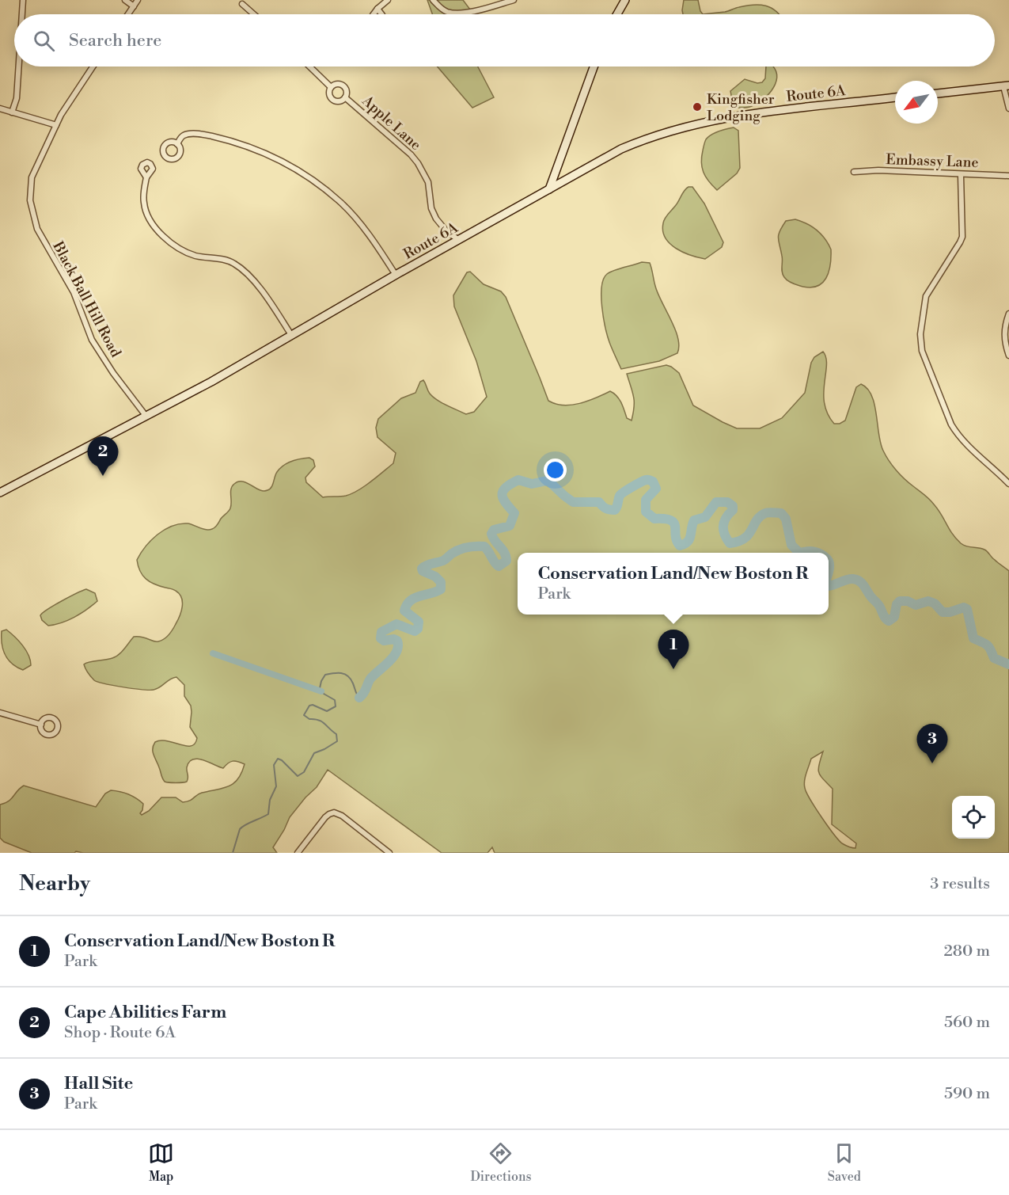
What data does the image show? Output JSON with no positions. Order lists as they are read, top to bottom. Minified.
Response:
{"streets":{"main road":["Route 6A"],"street":["Apple Lane","Embassy Lane","Black Ball Hill Road"]},"crossings":[["Route 6A","Apple Lane"],["Route 6A","Black Ball Hill Road"]],"places":["Kingfisher Lodging"],"north":"bottom left","page":{"search":"Search here","pins":["2","1","3"],"popup":["Conservation Land/New Boston R","Park"],"heading":["Nearby","3 results"],"list":[{"mark":"1","name":"Conservation Land/New Boston R","note":"Park","value":"280 m"},{"mark":"2","name":"Cape Abilities Farm","note":"Shop · Route 6A","value":"560 m"},{"mark":"3","name":"Hall Site","note":"Park","value":"590 m"}],"nav":["Map","Directions","Saved"]}}
